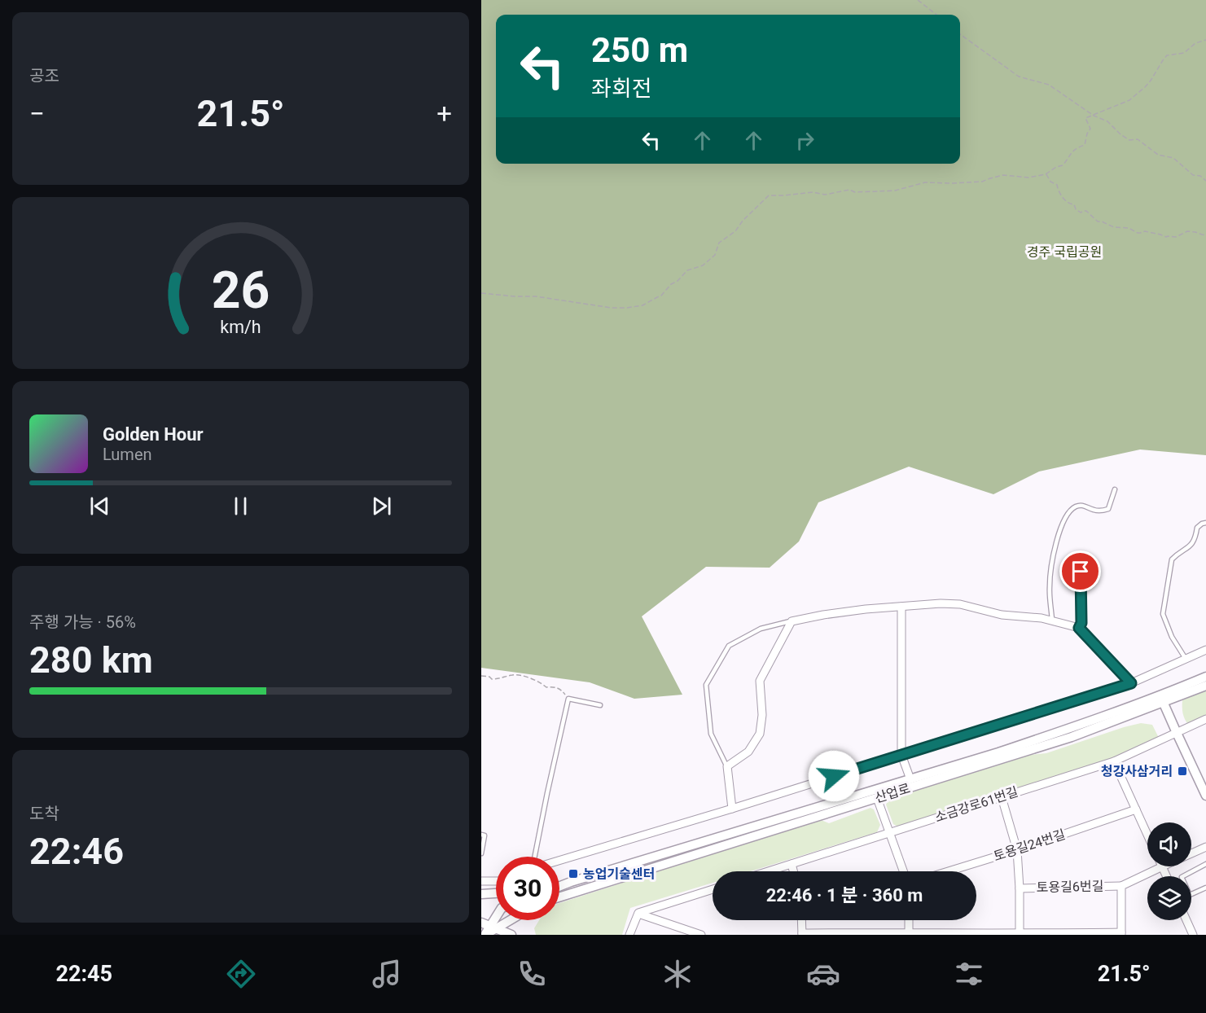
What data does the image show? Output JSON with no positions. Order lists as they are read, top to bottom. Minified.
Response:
{"streets":{"street":["산업로","소금강로61번길","토용길24번길","토용길6번길"]},"parks":["경주 국립공원"],"places":{"transit":["청강사삼거리","농업기술센터"]},"page":{"tile":["공조",["주행 가능 · 56%","280 km"],["도착","22:46"]],"turn":["250 m","좌회전"],"heat":["−","21.5°","+"],"song":["Golden Hour","Lumen"],"limit":"30","trip":"22:46 · 1 분 · 360 m","tabs":["22:45","21.5°"],"gauge":["26","km/h"]}}
